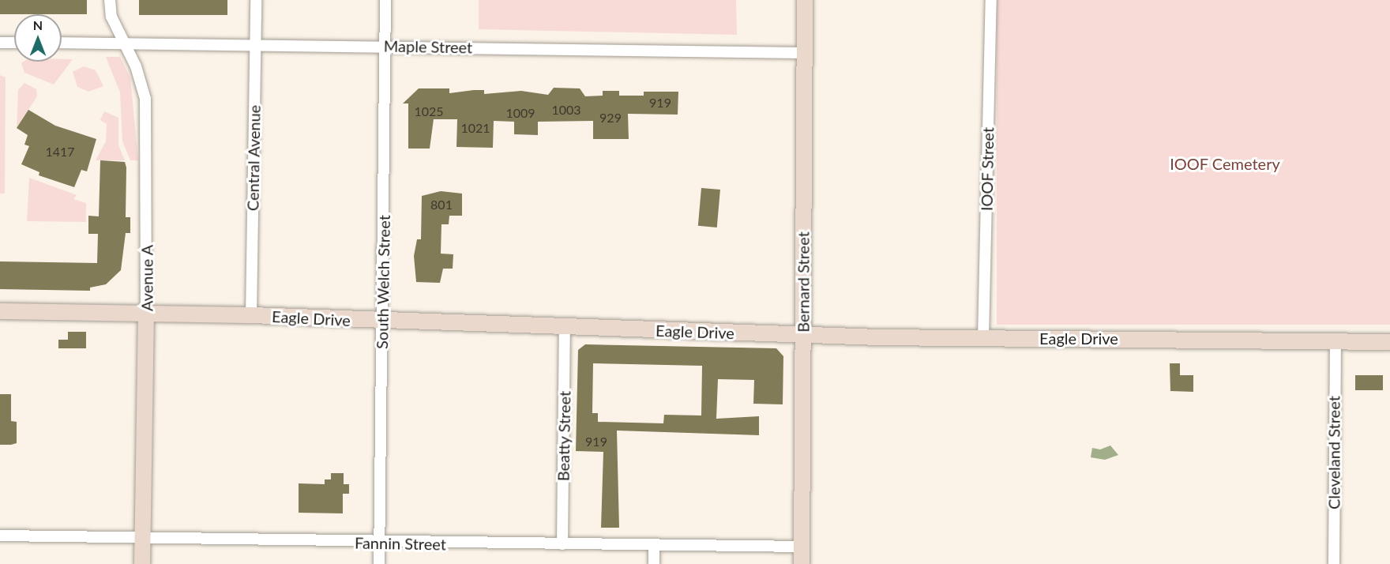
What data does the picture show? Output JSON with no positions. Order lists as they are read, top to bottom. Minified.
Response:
{"streets":{"street":["Maple Street","Central Avenue","IOOF Street","Avenue A","South Welch Street","Bernard Street","Eagle Drive","Beatty Street","Cleveland Street","Fannin Street"]},"crossings":[["Maple Street","Central Avenue"],["Maple Street","Avenue A"],["Maple Street","South Welch Street"],["Maple Street","Bernard Street"],["Central Avenue","Eagle Drive"],["IOOF Street","Eagle Drive"],["Avenue A","Eagle Drive"],["Avenue A","Fannin Street"],["South Welch Street","Eagle Drive"],["South Welch Street","Fannin Street"],["Bernard Street","Eagle Drive"],["Bernard Street","Fannin Street"],["Eagle Drive","Beatty Street"],["Eagle Drive","Cleveland Street"],["Beatty Street","Fannin Street"]],"parks":["IOOF Cemetery"],"house_numbers":["919","1003","1025","1009","929","1021","1417","801","919"],"north":"top"}
